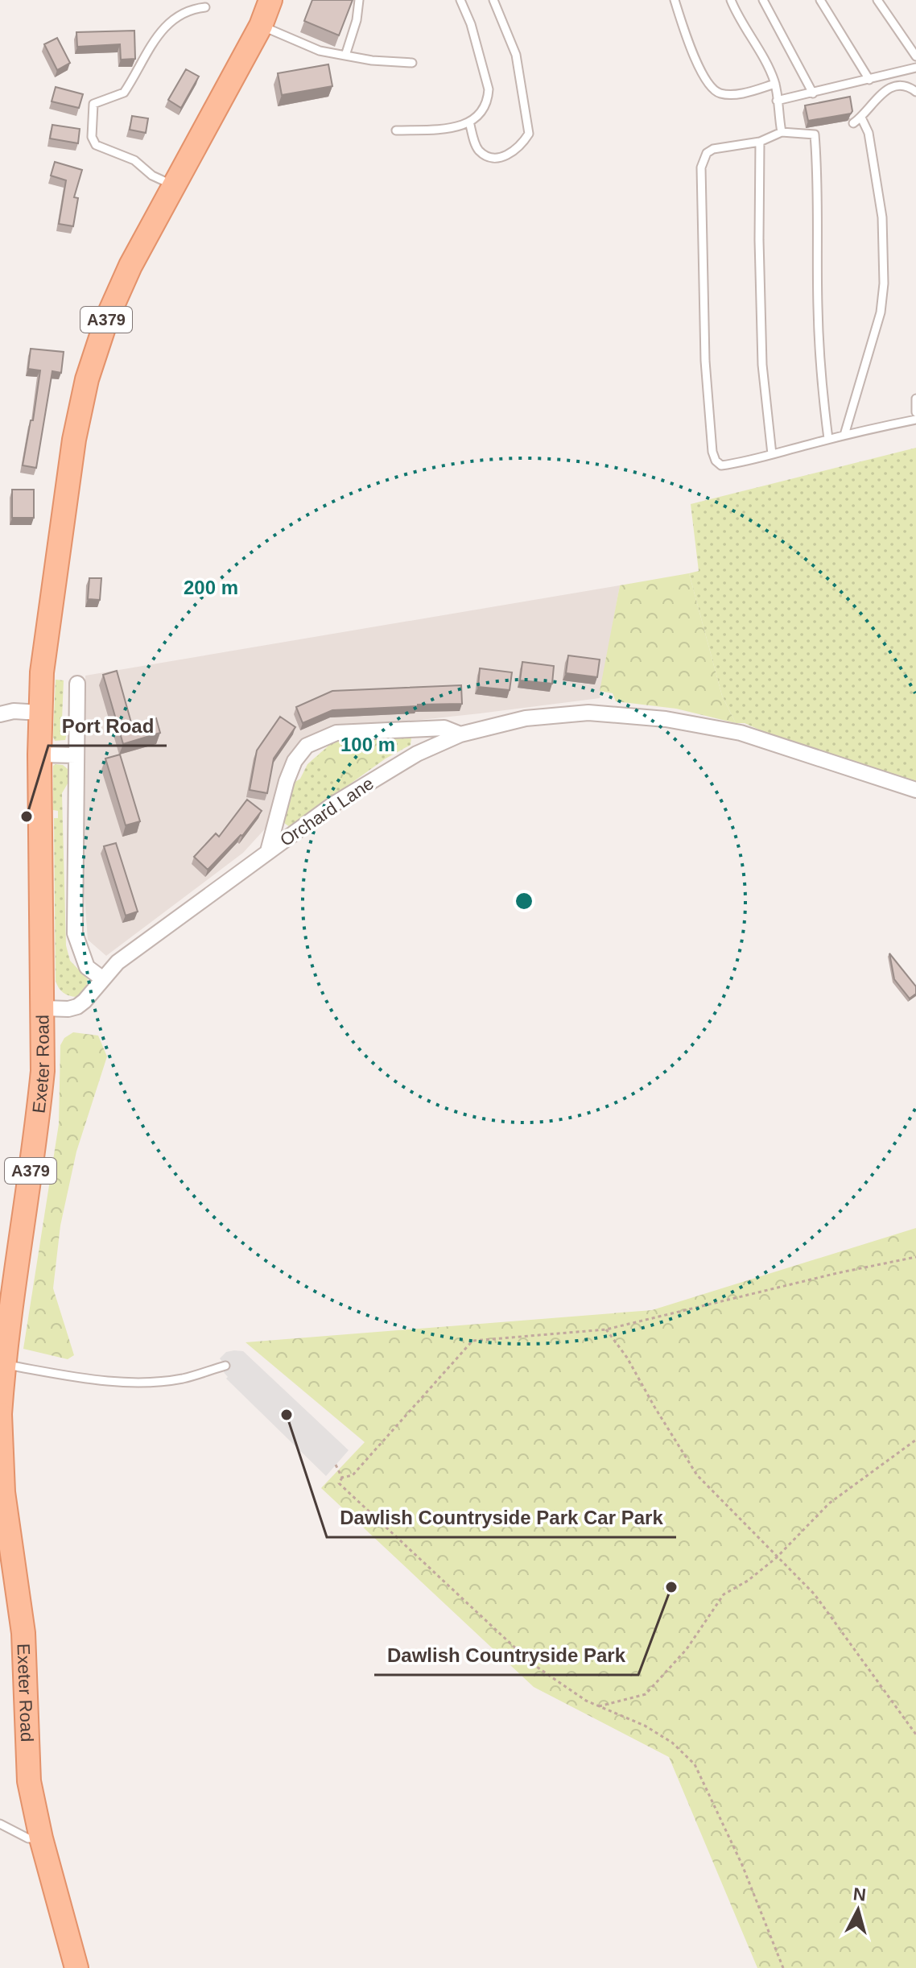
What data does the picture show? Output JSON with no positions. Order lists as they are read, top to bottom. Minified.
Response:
{"streets":{"main road":["A379","Exeter Road"],"street":["Orchard Lane"]},"crossings":[["A379","Exeter Road"],["Orchard Lane","Exeter Road"]],"places":["Port Road","Dawlish Countryside Park Car Park","Dawlish Countryside Park"],"north":"top","rings":["200 m","100 m"]}
